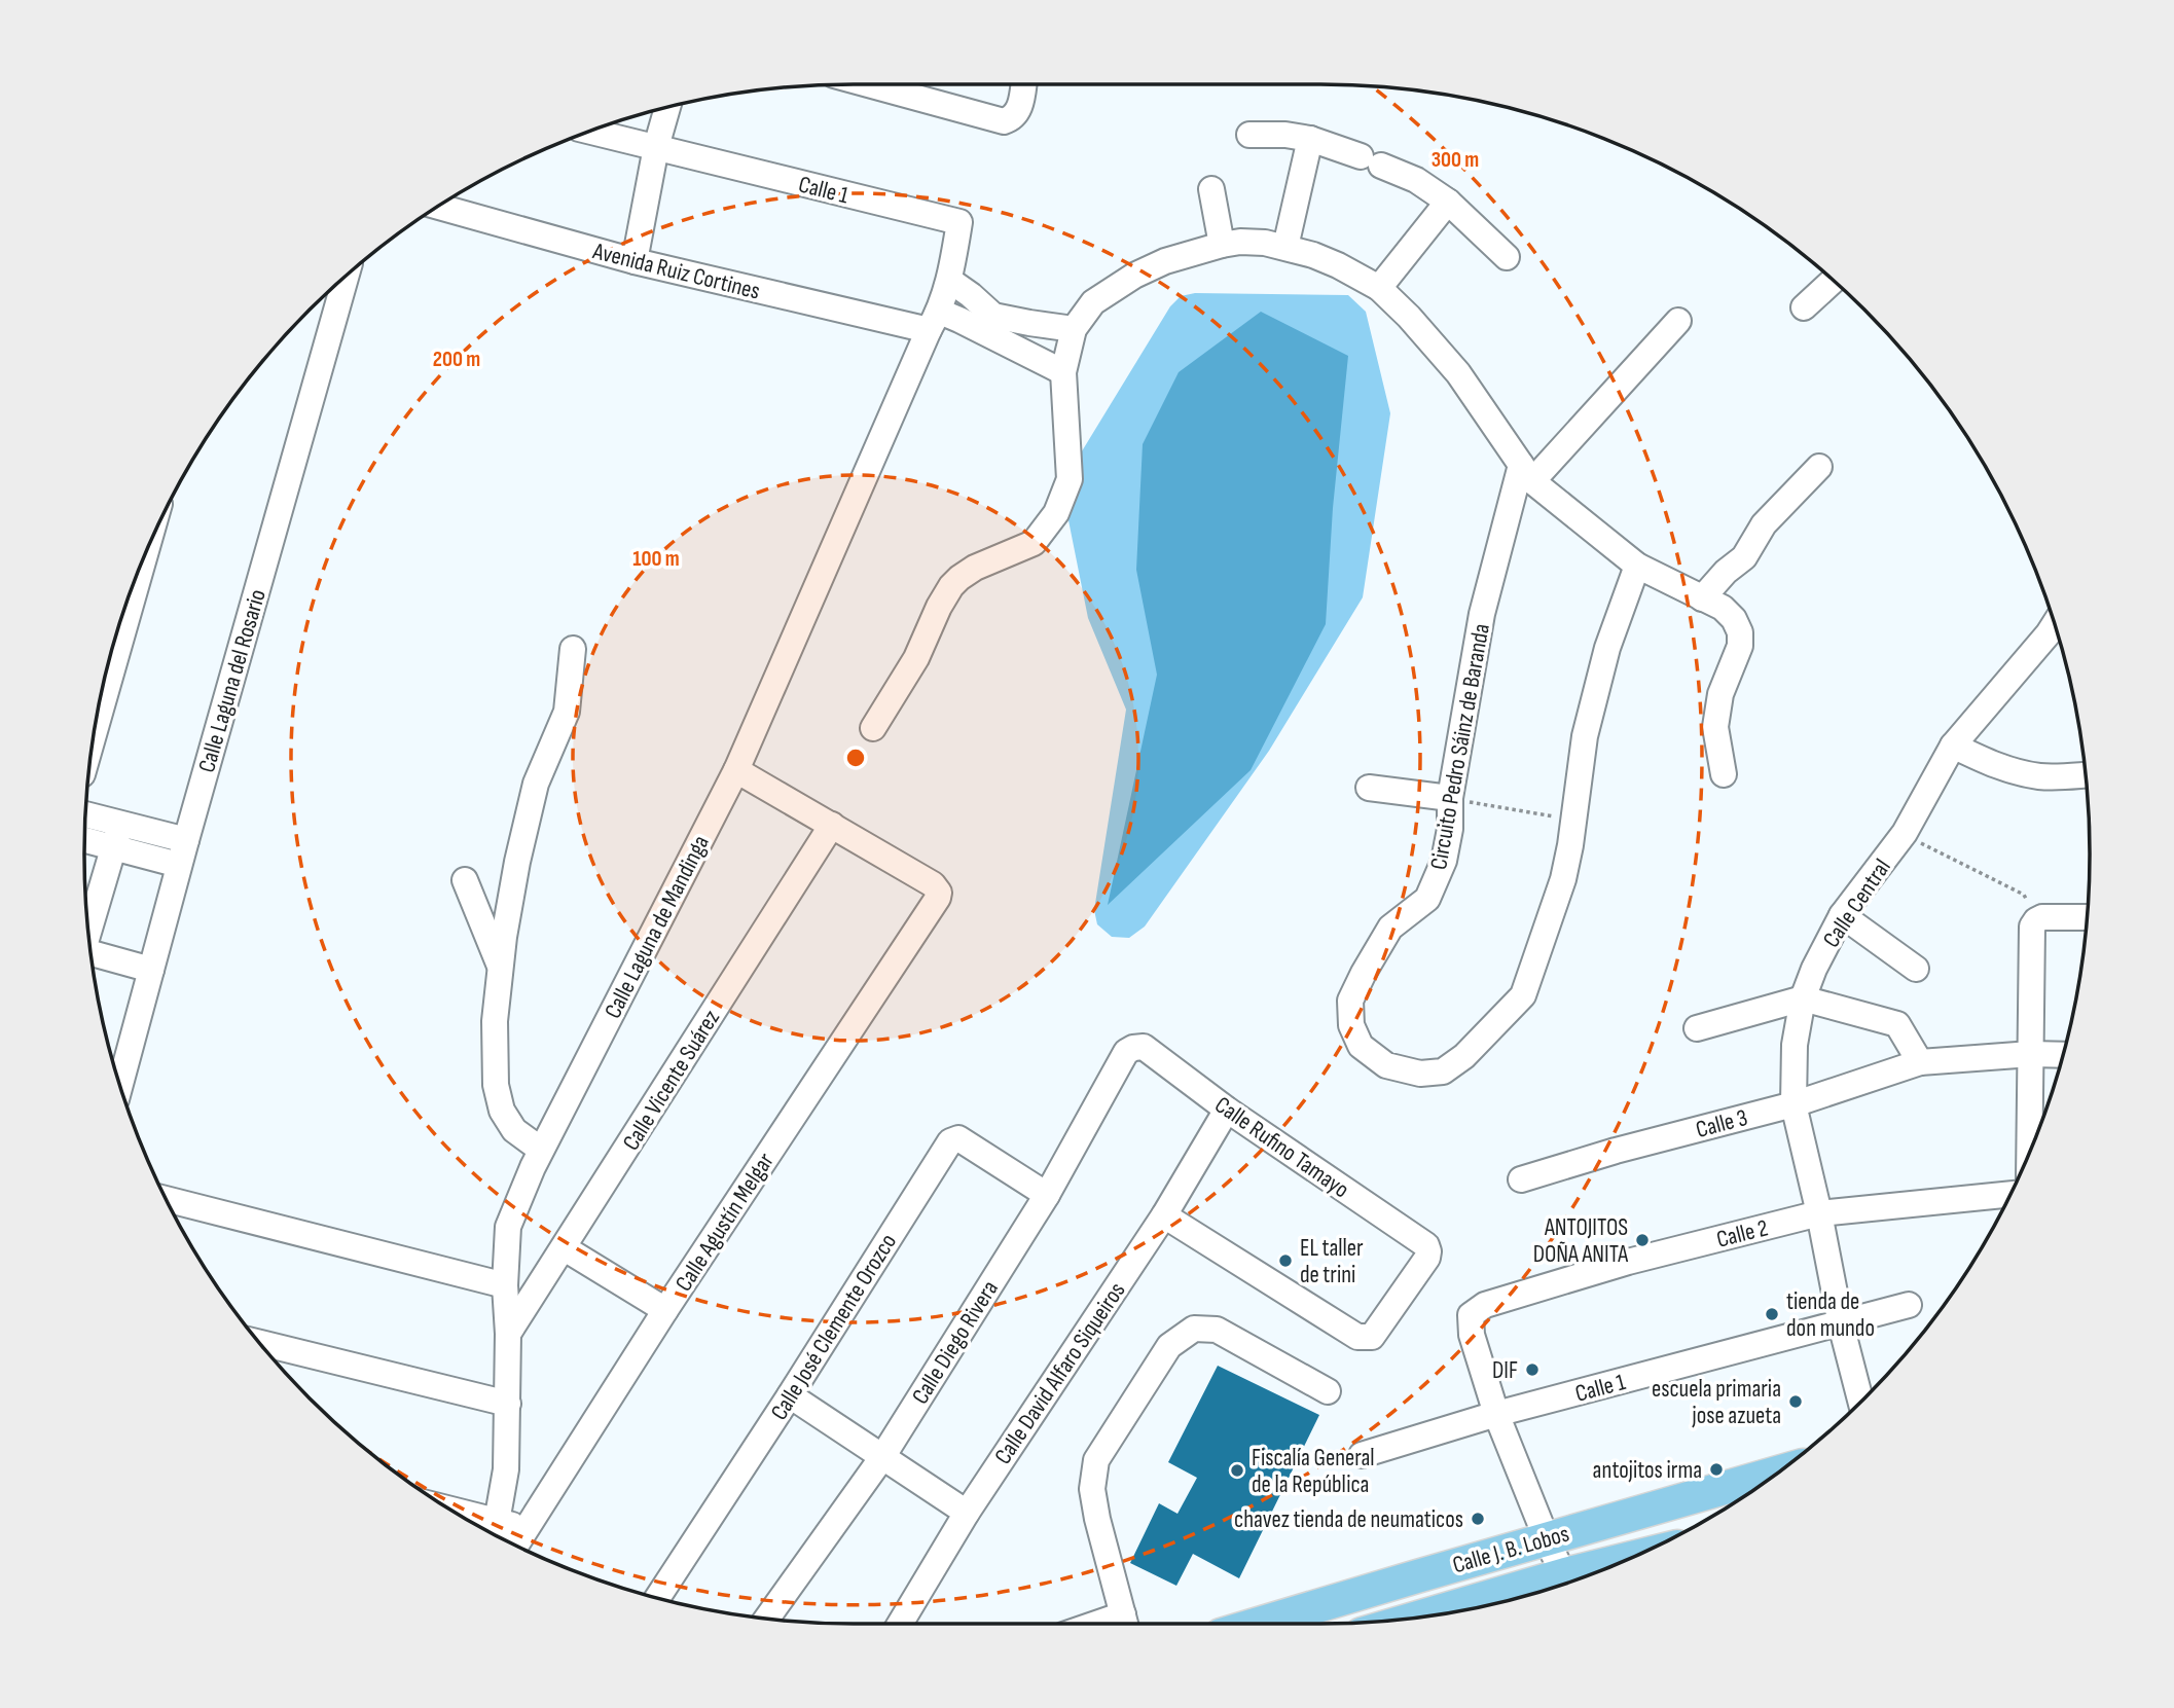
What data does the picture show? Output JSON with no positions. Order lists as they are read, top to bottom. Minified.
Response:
{"streets":{"main road":["Calle J. B. Lobos"],"street":["Calle 1","Avenida Ruiz Cortines","Calle Laguna del Rosario","Circuito Pedro Sáinz de Baranda","Calle Central","Calle Laguna de Mandinga","Calle Vicente Suárez","Calle 3","Calle Rufino Tamayo","Calle Agustín Melgar","Calle 2","Calle José Clemente Orozco","Calle Diego Rivera","Calle David Alfaro Siqueiros"]},"crossings":[["Calle 1","Avenida Ruiz Cortines"],["Calle 1","Calle Central"],["Calle 1","Calle Laguna de Mandinga"],["Calle 1","Calle 2"],["Avenida Ruiz Cortines","Calle Laguna de Mandinga"],["Calle Central","Calle 3"],["Calle Central","Calle 2"],["Calle Laguna de Mandinga","Calle Vicente Suárez"],["Calle Vicente Suárez","Calle Agustín Melgar"],["Calle Rufino Tamayo","Calle Diego Rivera"],["Calle Rufino Tamayo","Calle David Alfaro Siqueiros"],["Calle José Clemente Orozco","Calle Diego Rivera"]],"places":["ANTOJITOS DOÑA ANITA","EL taller de trini","tienda de don mundo","DIF","escuela primaria jose azueta","antojitos irma","Fiscalía General de la República","chavez tienda de neumaticos"],"rings":["300 m","200 m","100 m"]}
